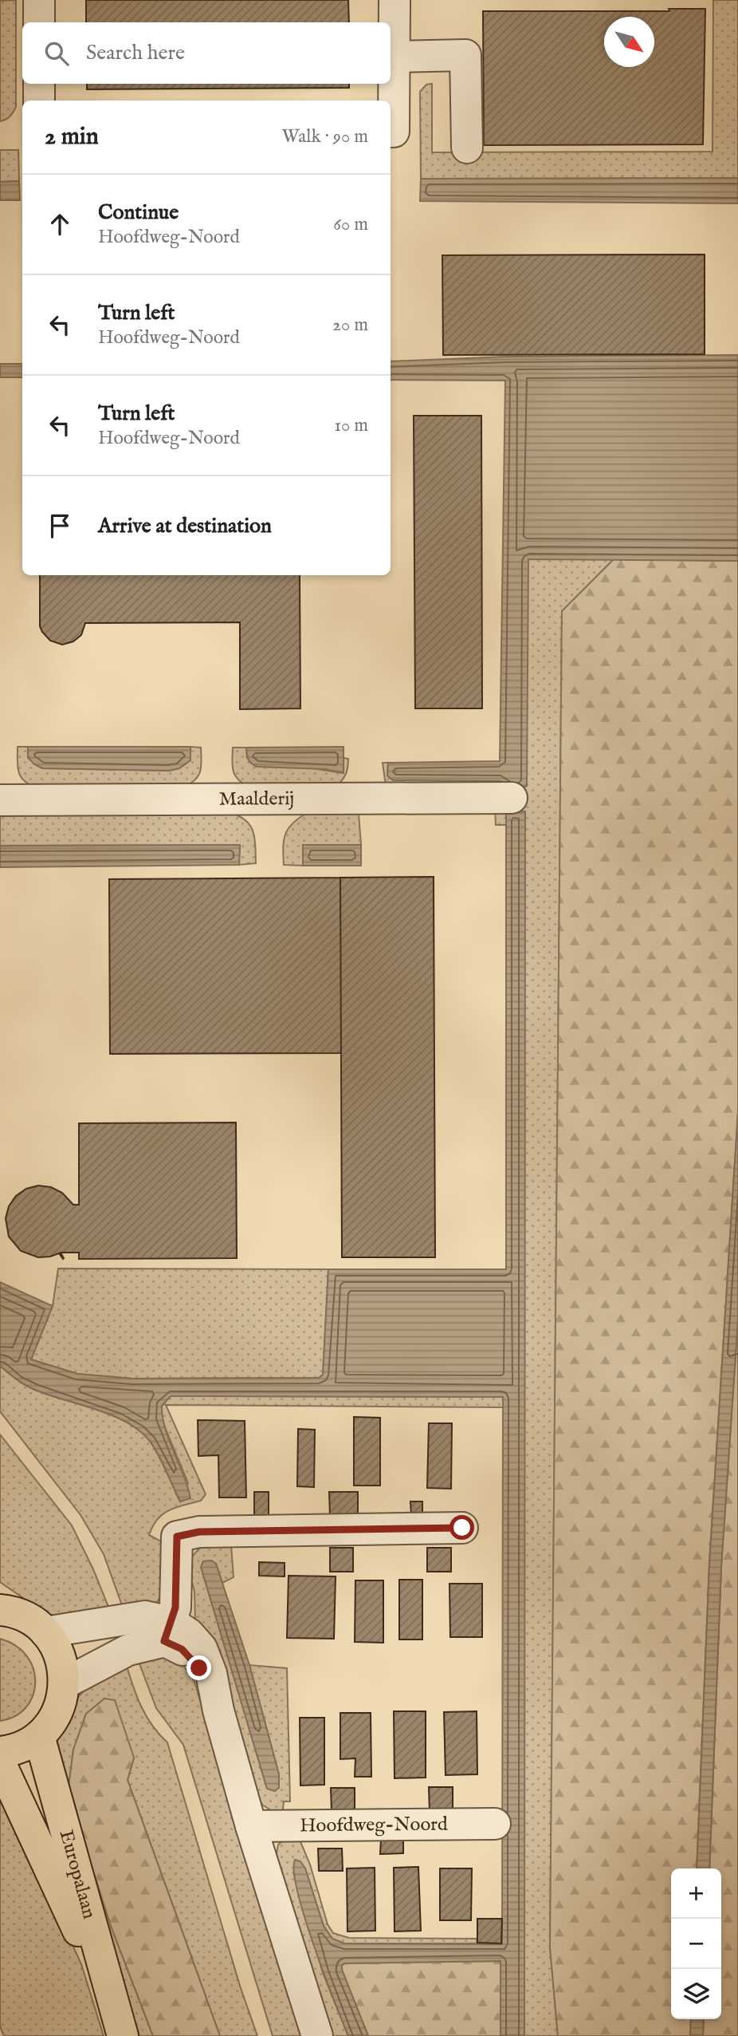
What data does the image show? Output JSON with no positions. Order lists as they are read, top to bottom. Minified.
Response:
{"streets":{"main road":["Europalaan"],"street":["Maalderij","Hoofdweg-Noord"]},"north":"bottom right","page":{"search":"Search here","heading":["2 min","Walk · 90 m"],"list":[["Continue","Hoofdweg-Noord","60 m"],["Turn left","Hoofdweg-Noord","20 m"],["Turn left","Hoofdweg-Noord","10 m"],"Arrive at destination"],"map_buttons":["+","−"]}}
